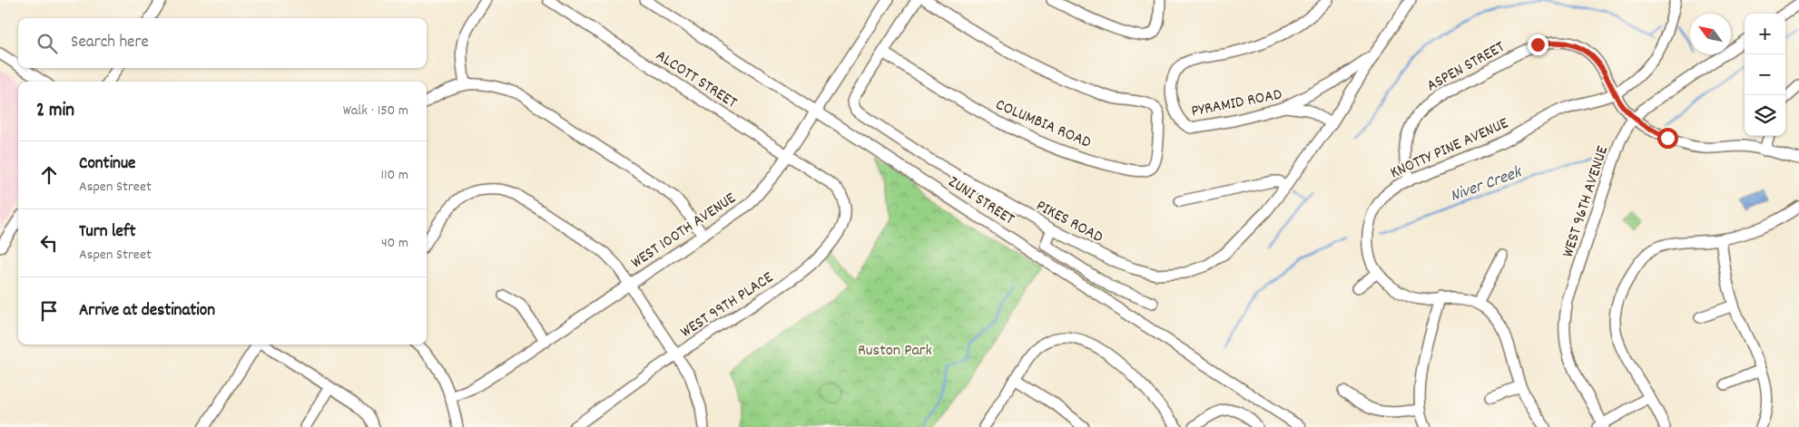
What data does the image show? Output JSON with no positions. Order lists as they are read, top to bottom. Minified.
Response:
{"streets":{"street":["ASPEN STREET","ALCOTT STREET","PYRAMID ROAD","COLUMBIA ROAD","KNOTTY PINE AVENUE","ZUNI STREET","WEST 96TH AVENUE","PIKES ROAD","WEST 100TH AVENUE","WEST 99TH PLACE"]},"crossings":[["ASPEN STREET","KNOTTY PINE AVENUE"],["ASPEN STREET","WEST 96TH AVENUE"],["ALCOTT STREET","WEST 100TH AVENUE"],["ALCOTT STREET","WEST 99TH PLACE"],["PYRAMID ROAD","PIKES ROAD"],["COLUMBIA ROAD","PIKES ROAD"],["ZUNI STREET","WEST 100TH AVENUE"]],"water":["Niver Creek"],"parks":["Ruston Park"],"north":"top left","page":{"map_buttons":["+","−"],"search":"Search here","heading":["2 min","Walk · 150 m"],"list":[["Continue","Aspen Street","110 m"],["Turn left","Aspen Street","40 m"],"Arrive at destination"]}}
